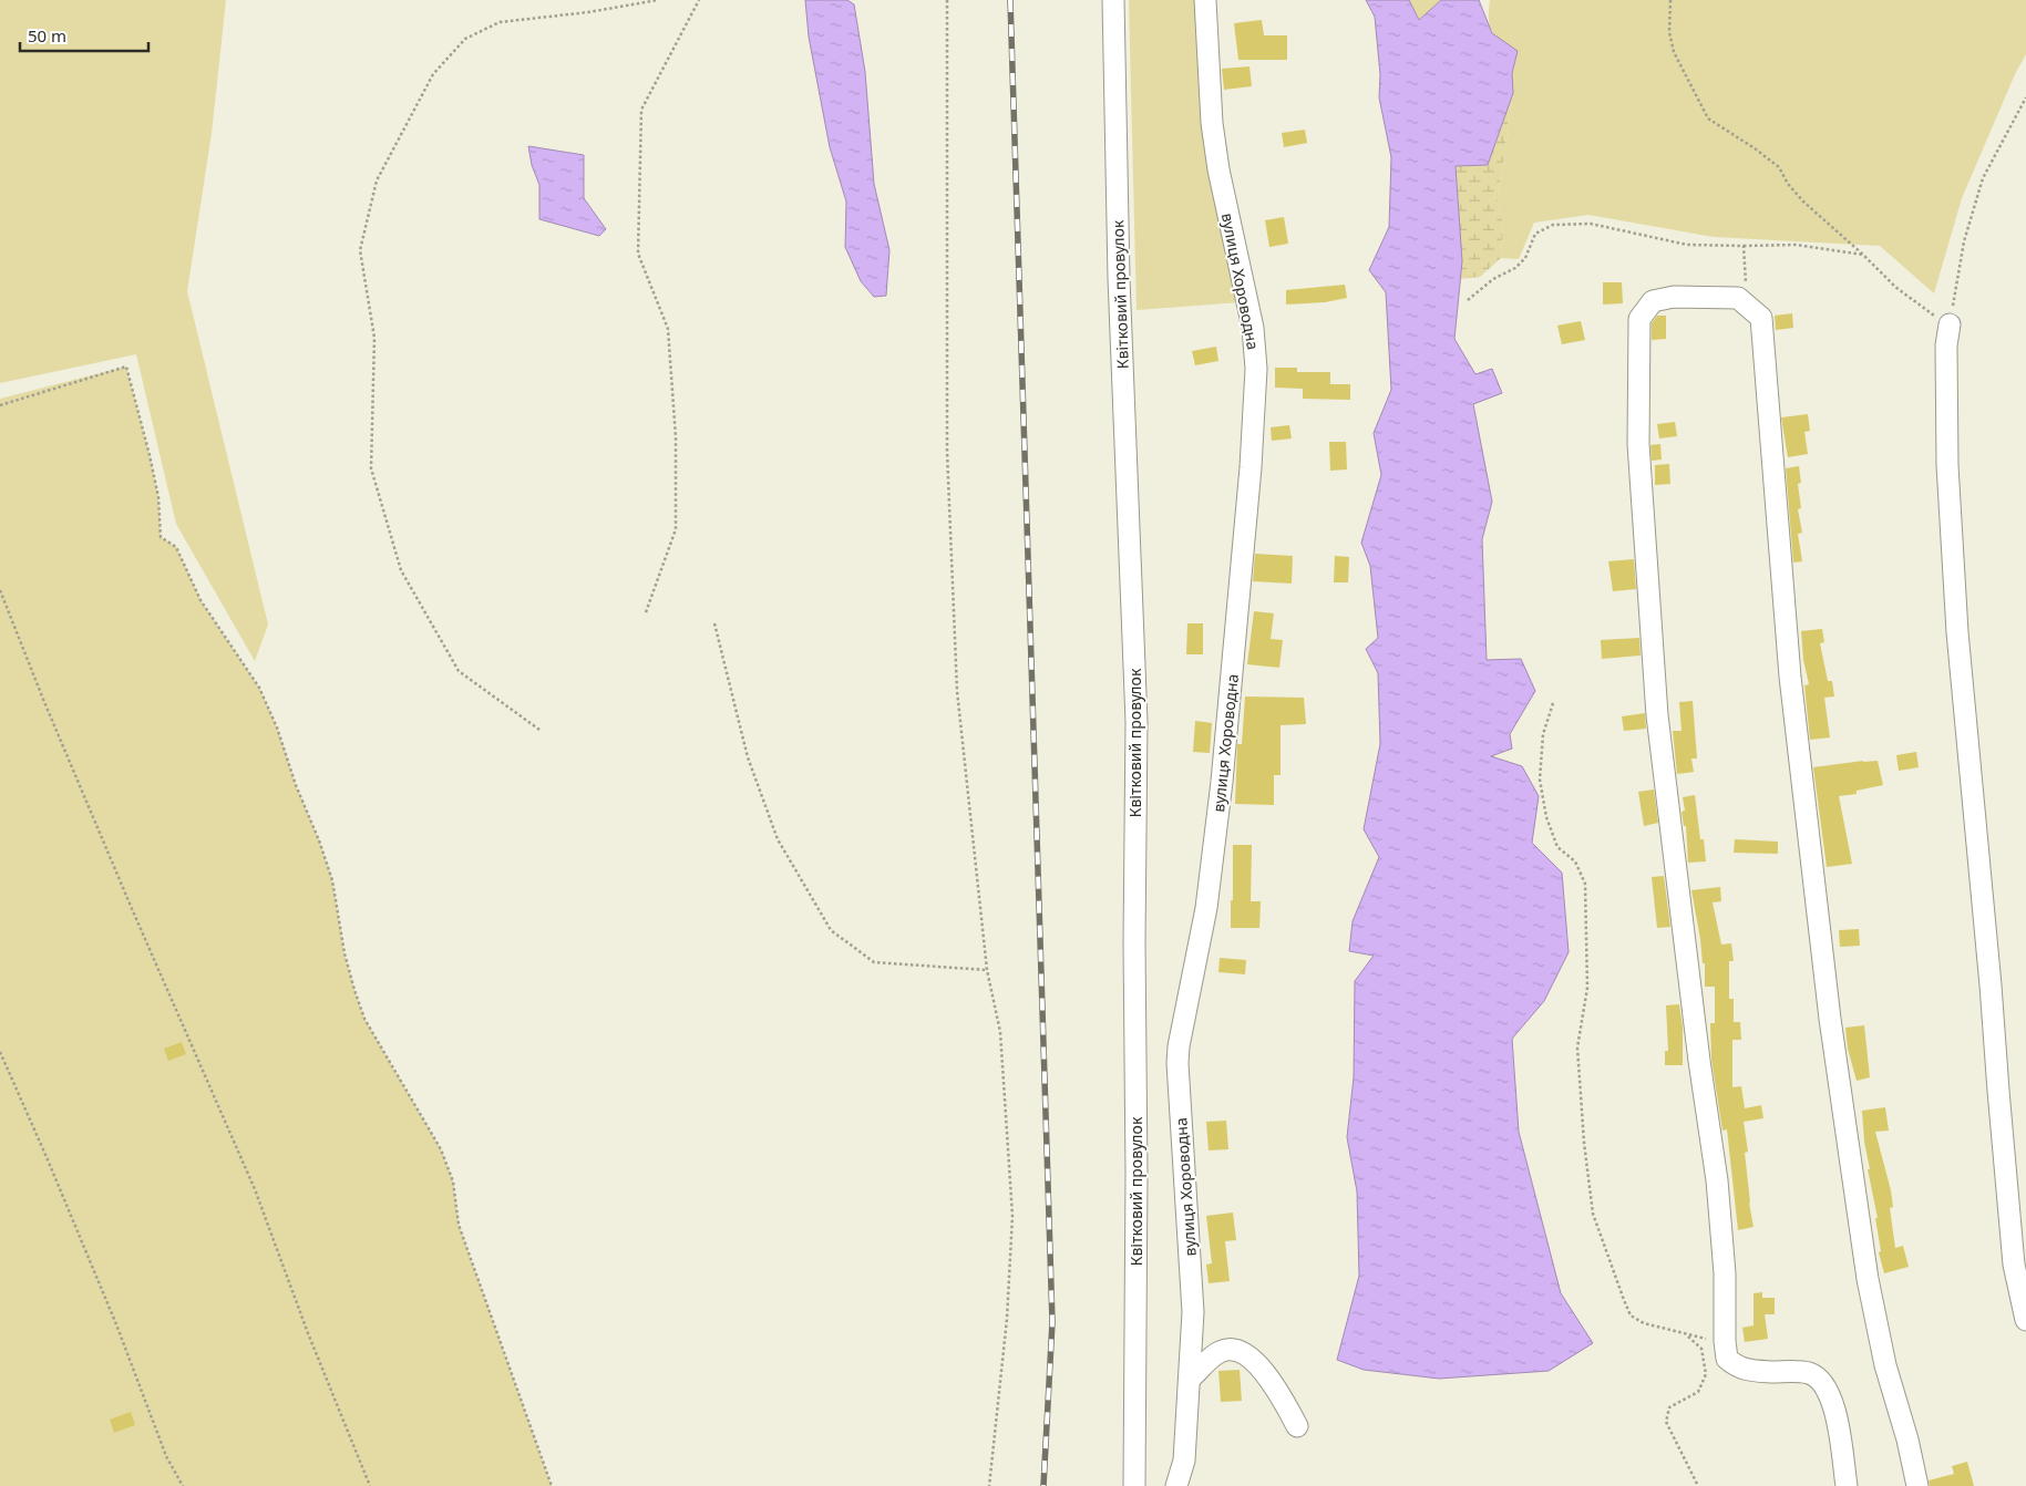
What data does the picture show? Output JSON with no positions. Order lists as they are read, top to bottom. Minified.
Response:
{"streets":{"street":["вулиця Хороводна","Квітковий провулок"]},"scale_bar":"50 m"}
